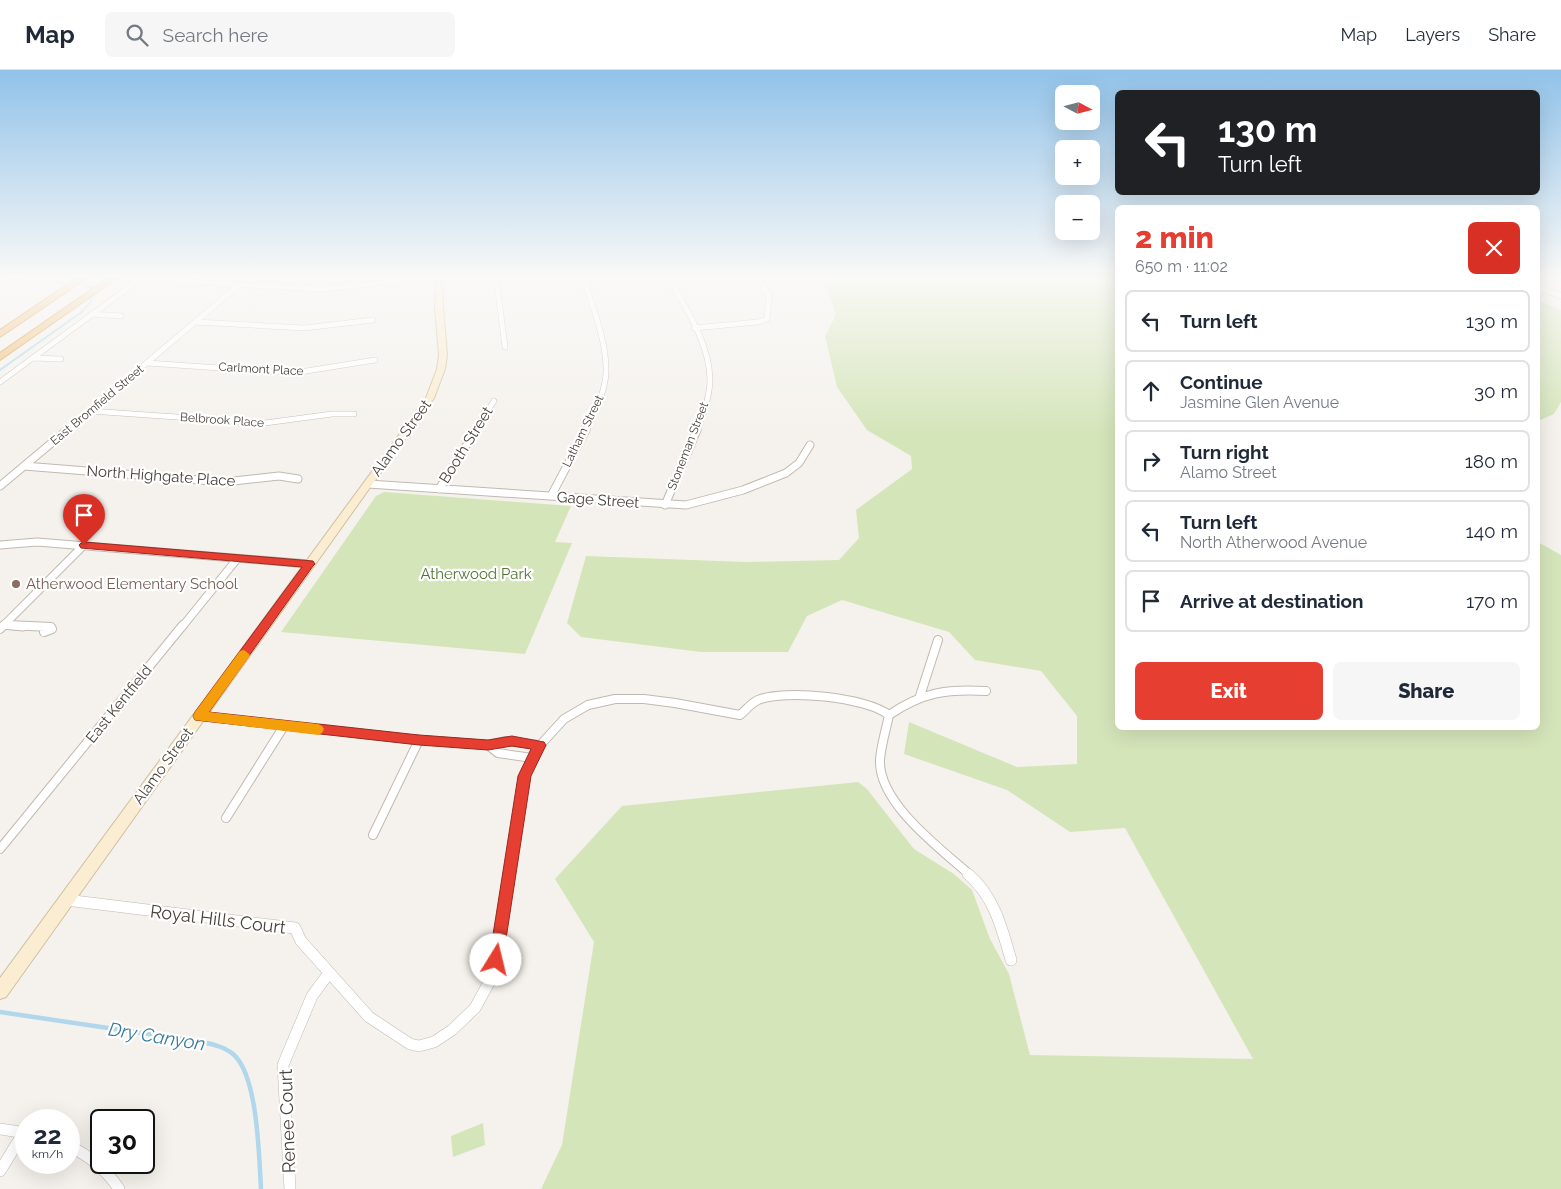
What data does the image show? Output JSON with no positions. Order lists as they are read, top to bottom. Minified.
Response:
{"streets":{"main road":["Alamo Street"],"street":["Carlmont Place","East Bromfield Street","Belbrook Place","Latham Street","Booth Street","Stoneman Street","North Highgate Place","Gage Street","East Kentfield","Royal Hills Court","Renee Court"]},"crossings":[["Carlmont Place","East Bromfield Street"],["East Bromfield Street","Belbrook Place"],["East Bromfield Street","North Highgate Place"],["Latham Street","Gage Street"],["Alamo Street","Gage Street"],["Alamo Street","Royal Hills Court"],["Booth Street","Gage Street"],["Stoneman Street","Gage Street"],["Royal Hills Court","Renee Court"]],"water":["Dry Canyon"],"parks":["Atherwood Park"],"places":["Atherwood Elementary School"],"north":"right","page":{"header":"Map","search":"Search here","nav":["Map","Layers","Share"],"map_buttons":["+","−"],"turn":["130 m","Turn left"],"heading":["2 min","650 m · 11:02"],"list":[{"name":"Turn left","value":"130 m"},{"name":"Continue","note":"Jasmine Glen Avenue","value":"30 m"},{"name":"Turn right","note":"Alamo Street","value":"180 m"},{"name":"Turn left","note":"North Atherwood Avenue","value":"140 m"},{"name":"Arrive at destination","value":"170 m"}],"buttons":["Exit","Share"],"speed":"22 km/h","limit":"30"}}
